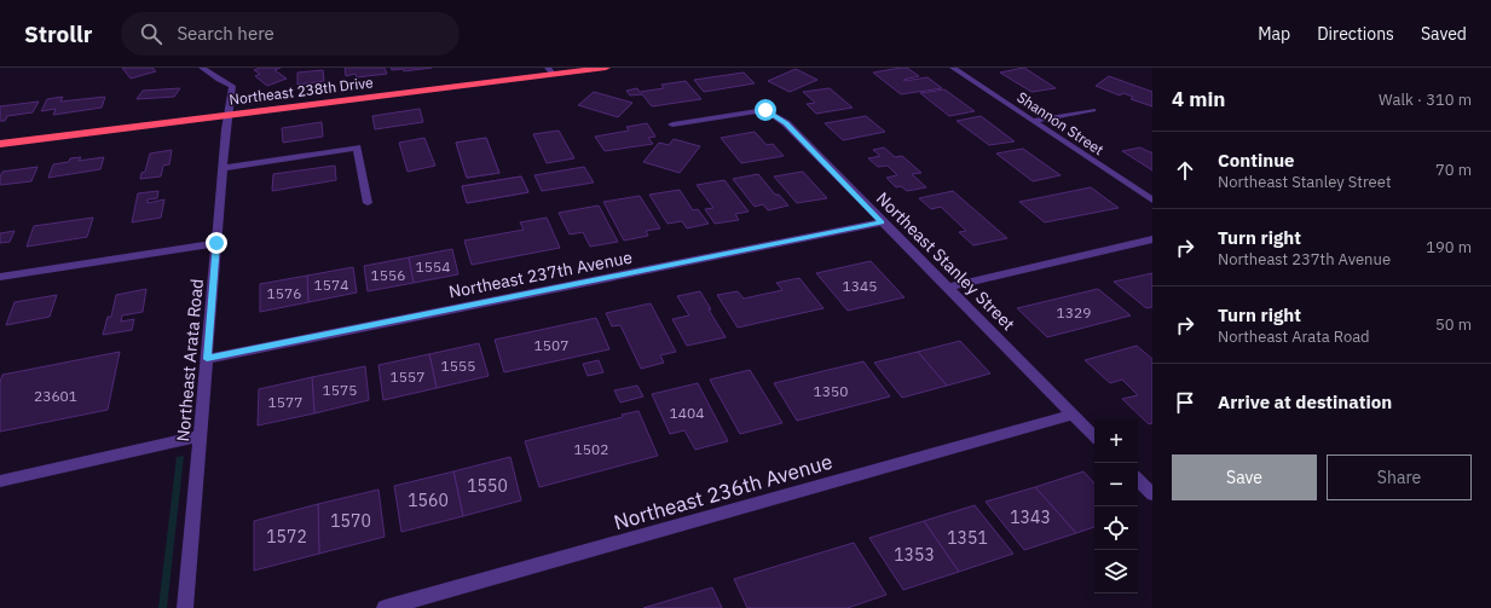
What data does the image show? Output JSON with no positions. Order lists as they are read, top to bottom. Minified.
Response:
{"streets":{"highway":["Northeast 238th Drive"],"street":["Shannon Street","Northeast Stanley Street","Northeast 237th Avenue","Northeast Arata Road","Northeast 236th Avenue"]},"crossings":[["Northeast 238th Drive","Northeast Arata Road"],["Northeast Stanley Street","Northeast 237th Avenue"],["Northeast Stanley Street","Northeast 236th Avenue"],["Northeast 237th Avenue","Northeast Arata Road"]],"house_numbers":["1554","1556","1574","1345","1576","1329","1507","1555","1557","1575","1350","23601","1577","1404","1502","1550","1560","1343","1570","1572","1351","1353"],"page":{"header":"Strollr","search":"Search here","nav":["Map","Directions","Saved"],"heading":["4 min","Walk · 310 m"],"list":[["Continue","Northeast Stanley Street","70 m"],["Turn right","Northeast 237th Avenue","190 m"],["Turn right","Northeast Arata Road","50 m"],"Arrive at destination"],"map_buttons":["+","−"],"buttons":["Save","Share"]}}
